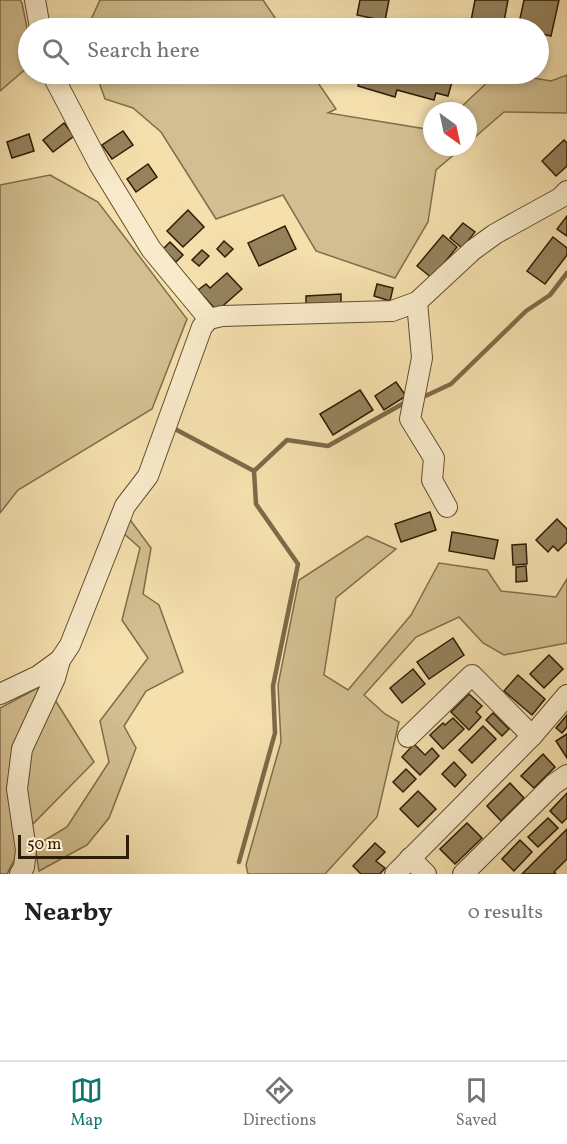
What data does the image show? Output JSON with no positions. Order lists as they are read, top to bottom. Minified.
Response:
{"scale_bar":"50 m","north":"bottom right","page":{"search":"Search here","scale":"50 m","heading":["Nearby","0 results"],"nav":["Map","Directions","Saved"]}}
